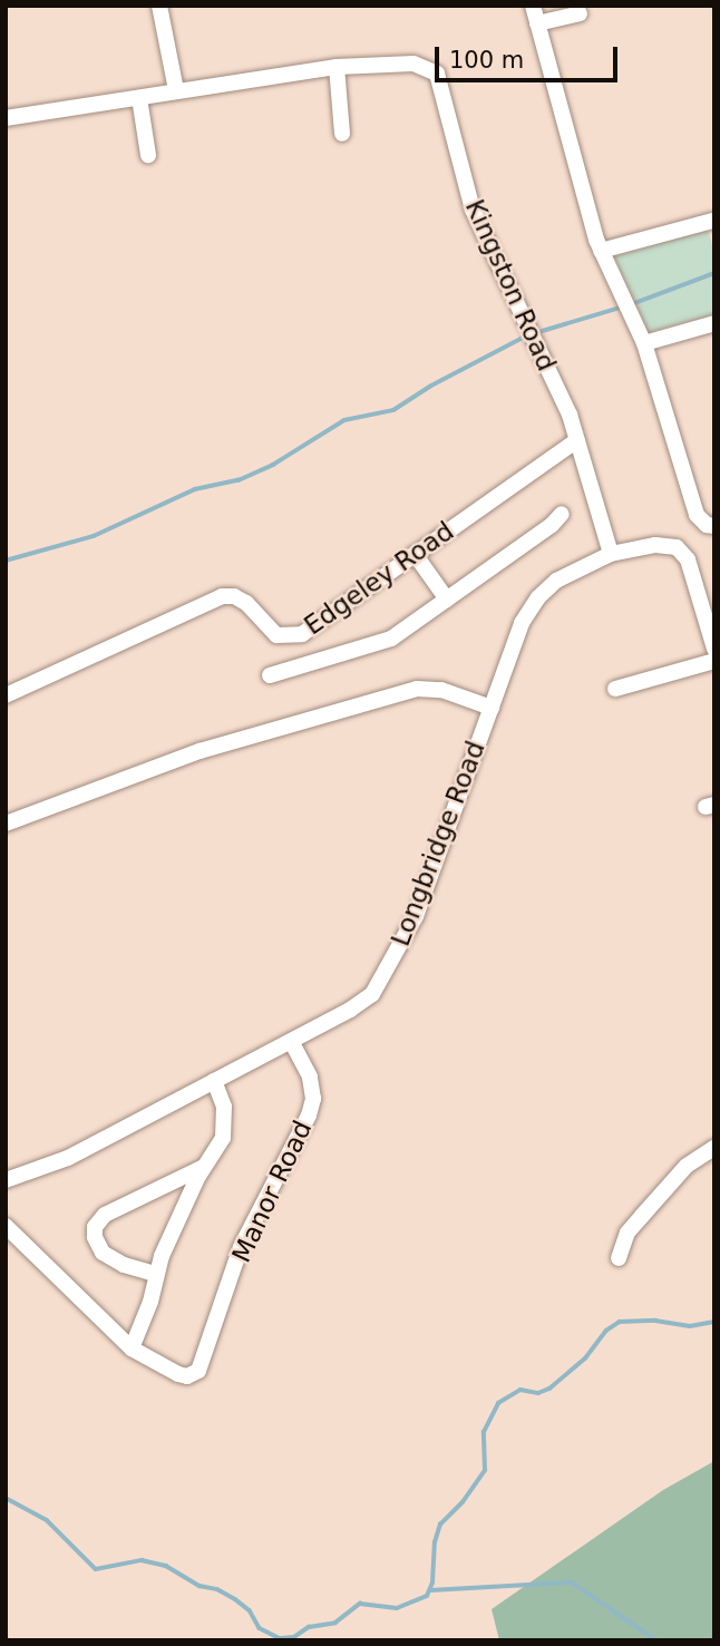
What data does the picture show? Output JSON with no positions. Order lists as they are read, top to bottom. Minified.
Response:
{"streets":{"street":["Kingston Road","Edgeley Road","Longbridge Road","Manor Road"]},"crossings":[["Kingston Road","Edgeley Road"],["Kingston Road","Longbridge Road"],["Longbridge Road","Manor Road"]],"scale_bar":"100 m"}
